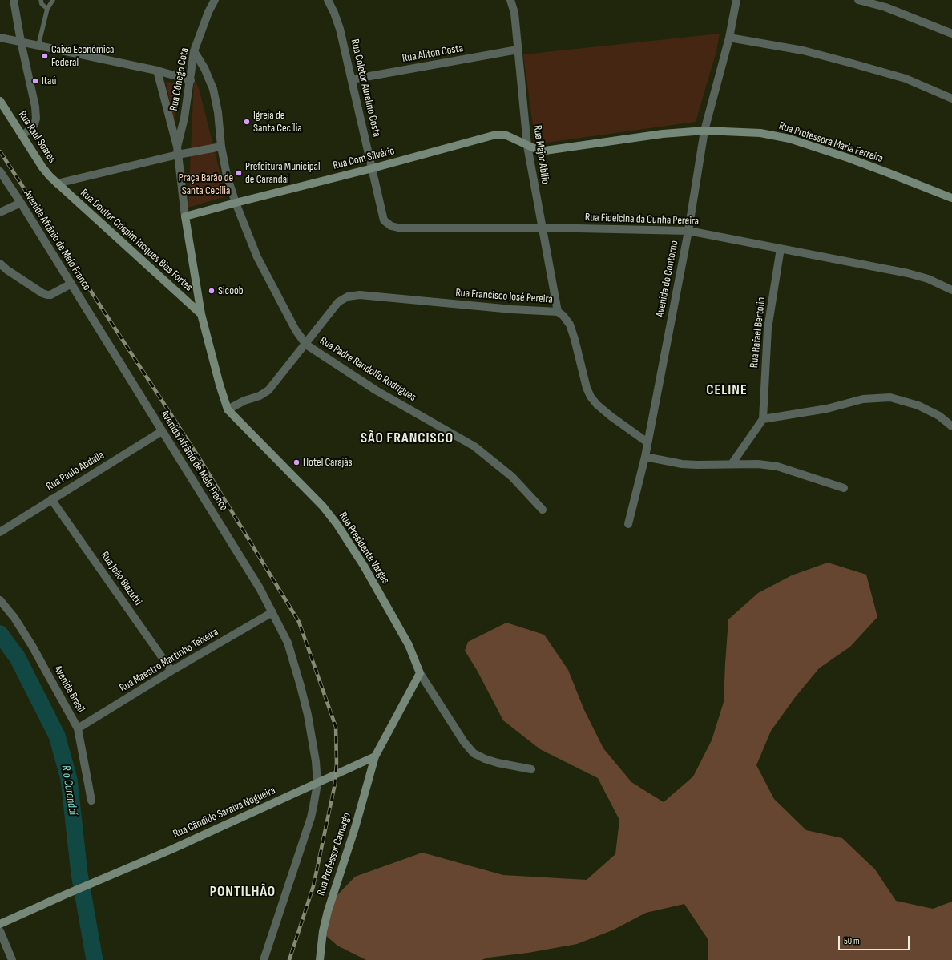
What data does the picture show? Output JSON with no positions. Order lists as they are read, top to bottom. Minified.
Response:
{"streets":{"street":["Rua Aliton Costa","Rua Cônego Cota","Rua Coletor Aurelino Costa","Rua Raul Soares","Rua Professora Maria Ferreira","Rua Major Abilio","Rua Dom Silvério","Rua Fidelcina da Cunha Pereira","Avenida Afrânio de Melo Franco","Rua Doutor Crispim Jacques Bias Fortes","Avenida do Contorno","Rua Francisco José Pereira","Rua Rafael Bertolin","Rua Padre Randolfo Rodrigues","Rua Paulo Abdalla","Rua Presidente Vargas","Rua João Blazutti","Rua Maestro Martinho Teixeira","Avenida Brasil","Rua Cândido Saraiva Nogueira","Rua Professor Camargo"]},"crossings":[["Rua Aliton Costa","Rua Coletor Aurelino Costa"],["Rua Aliton Costa","Rua Major Abilio"],["Rua Coletor Aurelino Costa","Rua Dom Silvério"],["Rua Coletor Aurelino Costa","Rua Fidelcina da Cunha Pereira"],["Rua Raul Soares","Rua Doutor Crispim Jacques Bias Fortes"],["Rua Professora Maria Ferreira","Rua Major Abilio"],["Rua Professora Maria Ferreira","Rua Dom Silvério"],["Rua Professora Maria Ferreira","Avenida do Contorno"],["Rua Major Abilio","Rua Dom Silvério"],["Rua Major Abilio","Rua Fidelcina da Cunha Pereira"],["Rua Major Abilio","Rua Francisco José Pereira"],["Rua Dom Silvério","Rua Padre Randolfo Rodrigues"],["Rua Dom Silvério","Rua Presidente Vargas"],["Rua Fidelcina da Cunha Pereira","Avenida do Contorno"],["Rua Fidelcina da Cunha Pereira","Rua Rafael Bertolin"],["Avenida Afrânio de Melo Franco","Rua Paulo Abdalla"],["Avenida Afrânio de Melo Franco","Rua Maestro Martinho Teixeira"],["Avenida Afrânio de Melo Franco","Rua Cândido Saraiva Nogueira"],["Rua Doutor Crispim Jacques Bias Fortes","Rua Presidente Vargas"],["Avenida do Contorno","Rua Francisco José Pereira"],["Rua Francisco José Pereira","Rua Padre Randolfo Rodrigues"],["Rua Francisco José Pereira","Rua Presidente Vargas"],["Rua Paulo Abdalla","Rua João Blazutti"],["Rua Presidente Vargas","Rua Professor Camargo"],["Rua João Blazutti","Rua Maestro Martinho Teixeira"],["Rua Maestro Martinho Teixeira","Avenida Brasil"],["Rua Cândido Saraiva Nogueira","Rua Professor Camargo"]],"districts":["CELINE","SÃO FRANCISCO","PONTILHÃO"],"water":["Rio Carandaí"],"parks":["Praça Barão de Santa Cecília"],"places":["Caixa Econômica Federal","Itaú","Igreja de Santa Cecília","Prefeitura Municipal de Carandaí","Sicoob","Hotel Carajás"],"scale_bar":"50 m"}
